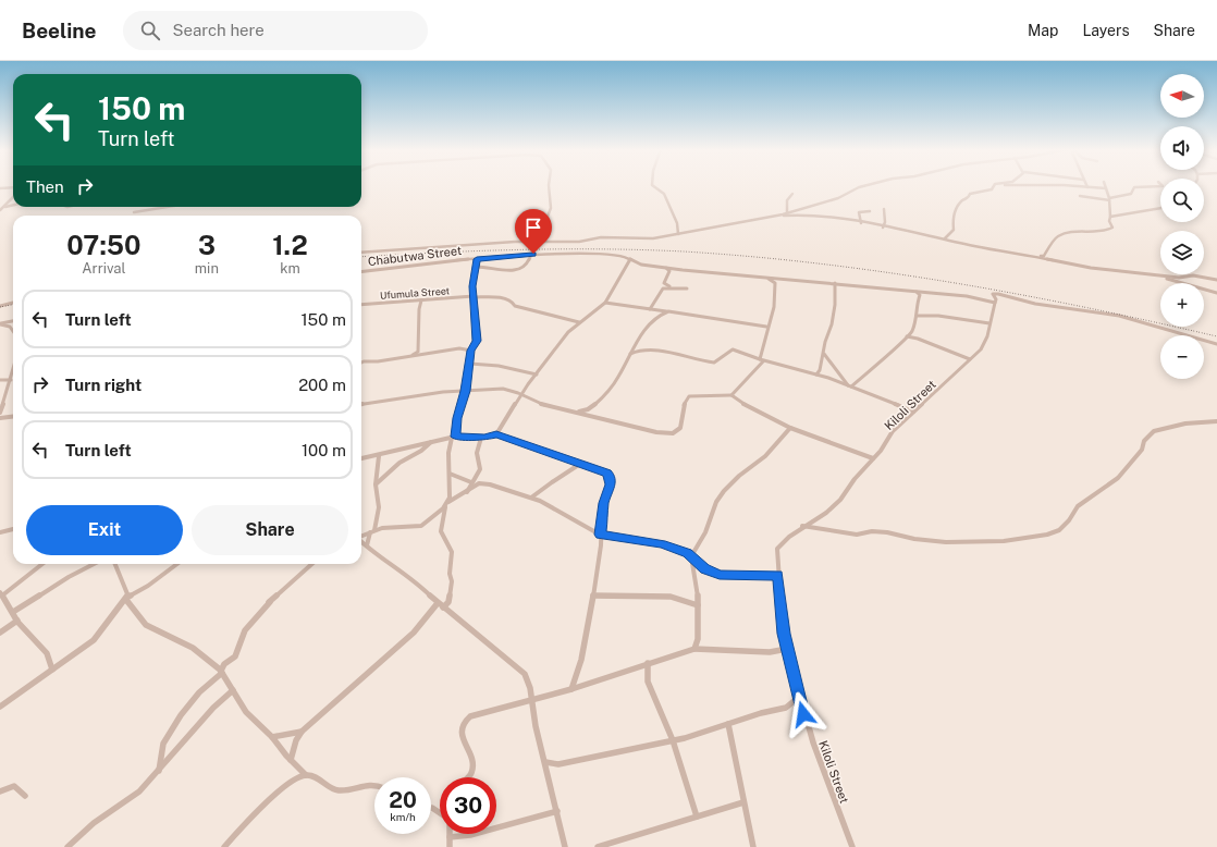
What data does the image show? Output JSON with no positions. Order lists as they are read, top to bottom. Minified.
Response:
{"streets":{"street":["Chabutwa Street","Ufumula Street","Kiloli Street"]},"north":"left","page":{"header":"Beeline","search":"Search here","nav":["Map","Layers","Share"],"map_buttons":["+","−"],"turn":["150 m","Turn left"],"then":"Then","eta":["07:50","Arrival","3","min","1.2","km"],"list":[{"name":"Turn left","value":"150 m"},{"name":"Turn right","value":"200 m"},{"name":"Turn left","value":"100 m"}],"buttons":["Exit","Share"],"speed":"20 km/h","limit":"30"}}
